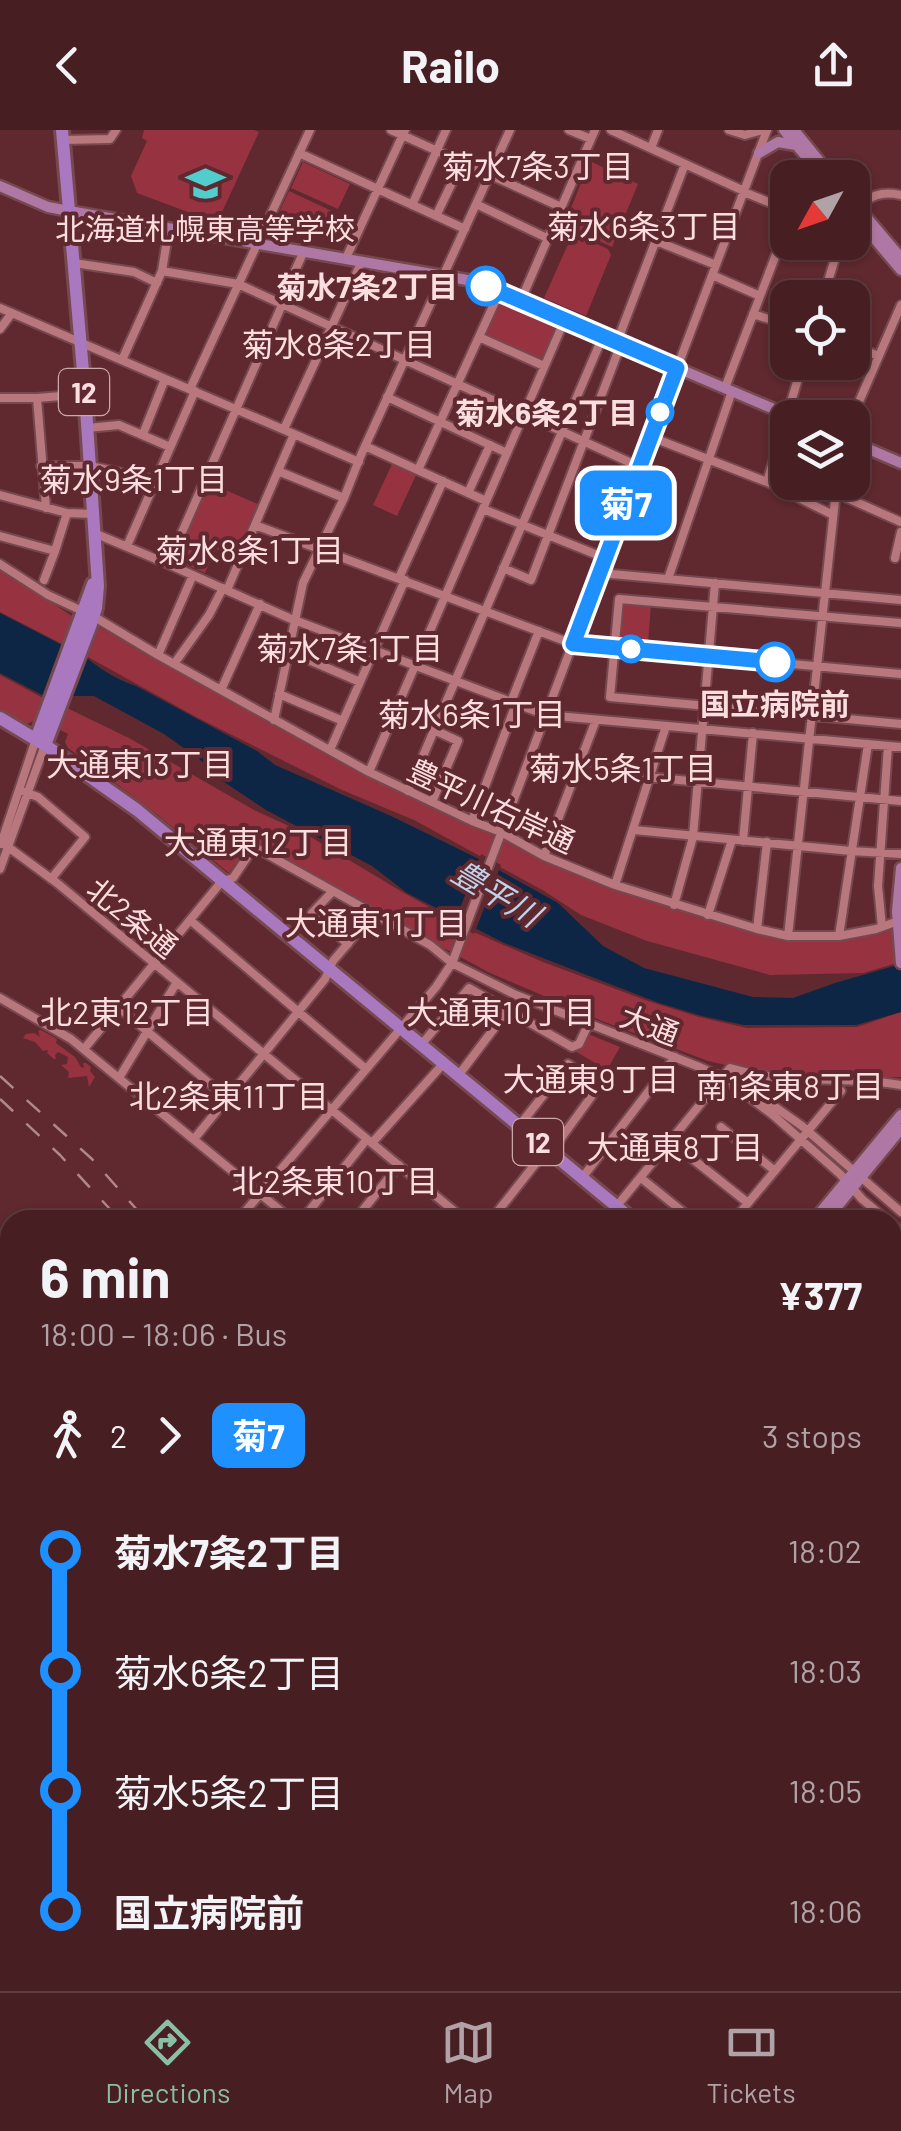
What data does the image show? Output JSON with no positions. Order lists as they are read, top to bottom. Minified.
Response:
{"streets":{"highway":["12"],"street":["豊平川右岸通","北2条通","大通"]},"crossings":[["12","豊平川右岸通"],["12","大通"]],"districts":["菊水7条3丁目","菊水6条3丁目","菊水8条2丁目","菊水9条1丁目","菊水8条1丁目","菊水7条1丁目","菊水6条1丁目","大通東13丁目","菊水5条1丁目","大通東12丁目","大通東11丁目","北2東12丁目","大通東10丁目","大通東9丁目","南1条東8丁目","北2条東11丁目","大通東8丁目","北2条東10丁目"],"water":["豊平川"],"places":{"school or university":["北海道札幌東高等学校"],"other":["菊水7条2丁目","菊水6条2丁目","国立病院前"]},"lines":["bus line 菊7"],"north":"bottom left","page":{"header":"Railo","on_map":"菊7","heading":["6 min","18:00 – 18:06 · Bus","¥377"],"legs":["2","菊7","3 stops"],"list":[{"name":"菊水7条2丁目","value":"18:02"},{"name":"菊水6条2丁目","value":"18:03"},{"name":"菊水5条2丁目","value":"18:05"},{"name":"国立病院前","value":"18:06"}],"tabs":["Directions","Map","Tickets"]}}
